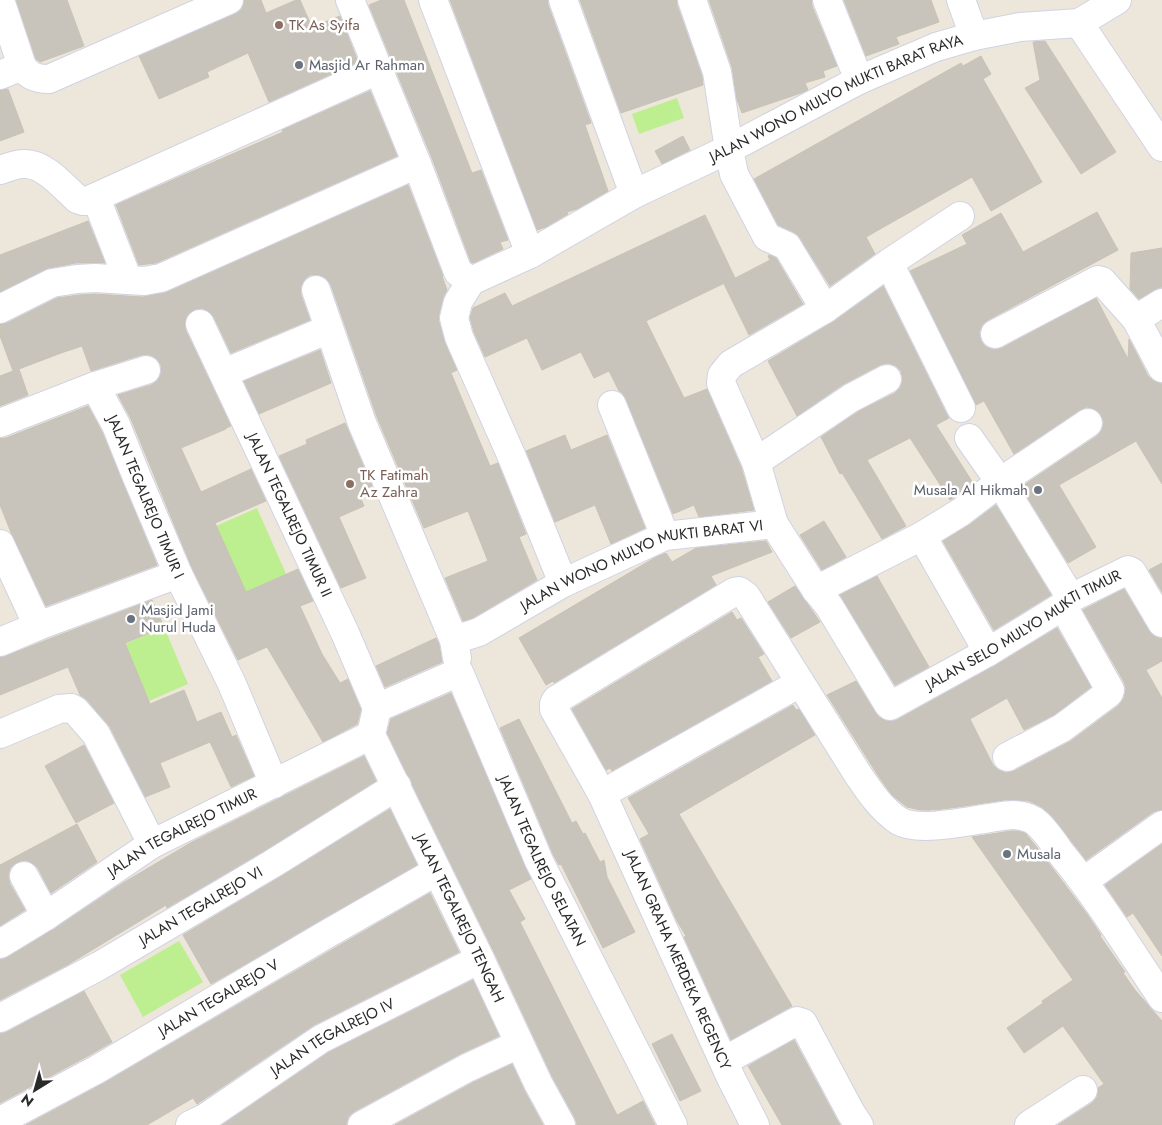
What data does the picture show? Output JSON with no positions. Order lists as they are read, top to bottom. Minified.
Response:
{"streets":{"street":["JALAN WONO MULYO MUKTI BARAT RAYA","JALAN TEGALREJO TIMUR I","JALAN TEGALREJO TIMUR II","JALAN WONO MULYO MUKTI BARAT VI","JALAN SELO MULYO MUKTI TIMUR","JALAN TEGALREJO TIMUR","JALAN TEGALREJO SELATAN","JALAN TEGALREJO VI","JALAN TEGALREJO TENGAH","JALAN GRAHA MERDEKA REGENCY","JALAN TEGALREJO V","JALAN TEGALREJO IV"]},"crossings":[["JALAN TEGALREJO TIMUR I","JALAN TEGALREJO TIMUR"],["JALAN TEGALREJO TIMUR","JALAN TEGALREJO TENGAH"],["JALAN TEGALREJO VI","JALAN TEGALREJO TENGAH"],["JALAN TEGALREJO TENGAH","JALAN TEGALREJO V"],["JALAN TEGALREJO TENGAH","JALAN TEGALREJO IV"]],"places":["TK As Syifa","Masjid Ar Rahman","TK Fatimah Az Zahra","Musala Al Hikmah","Masjid Jami Nurul Huda","Musala"],"north":"bottom left"}
